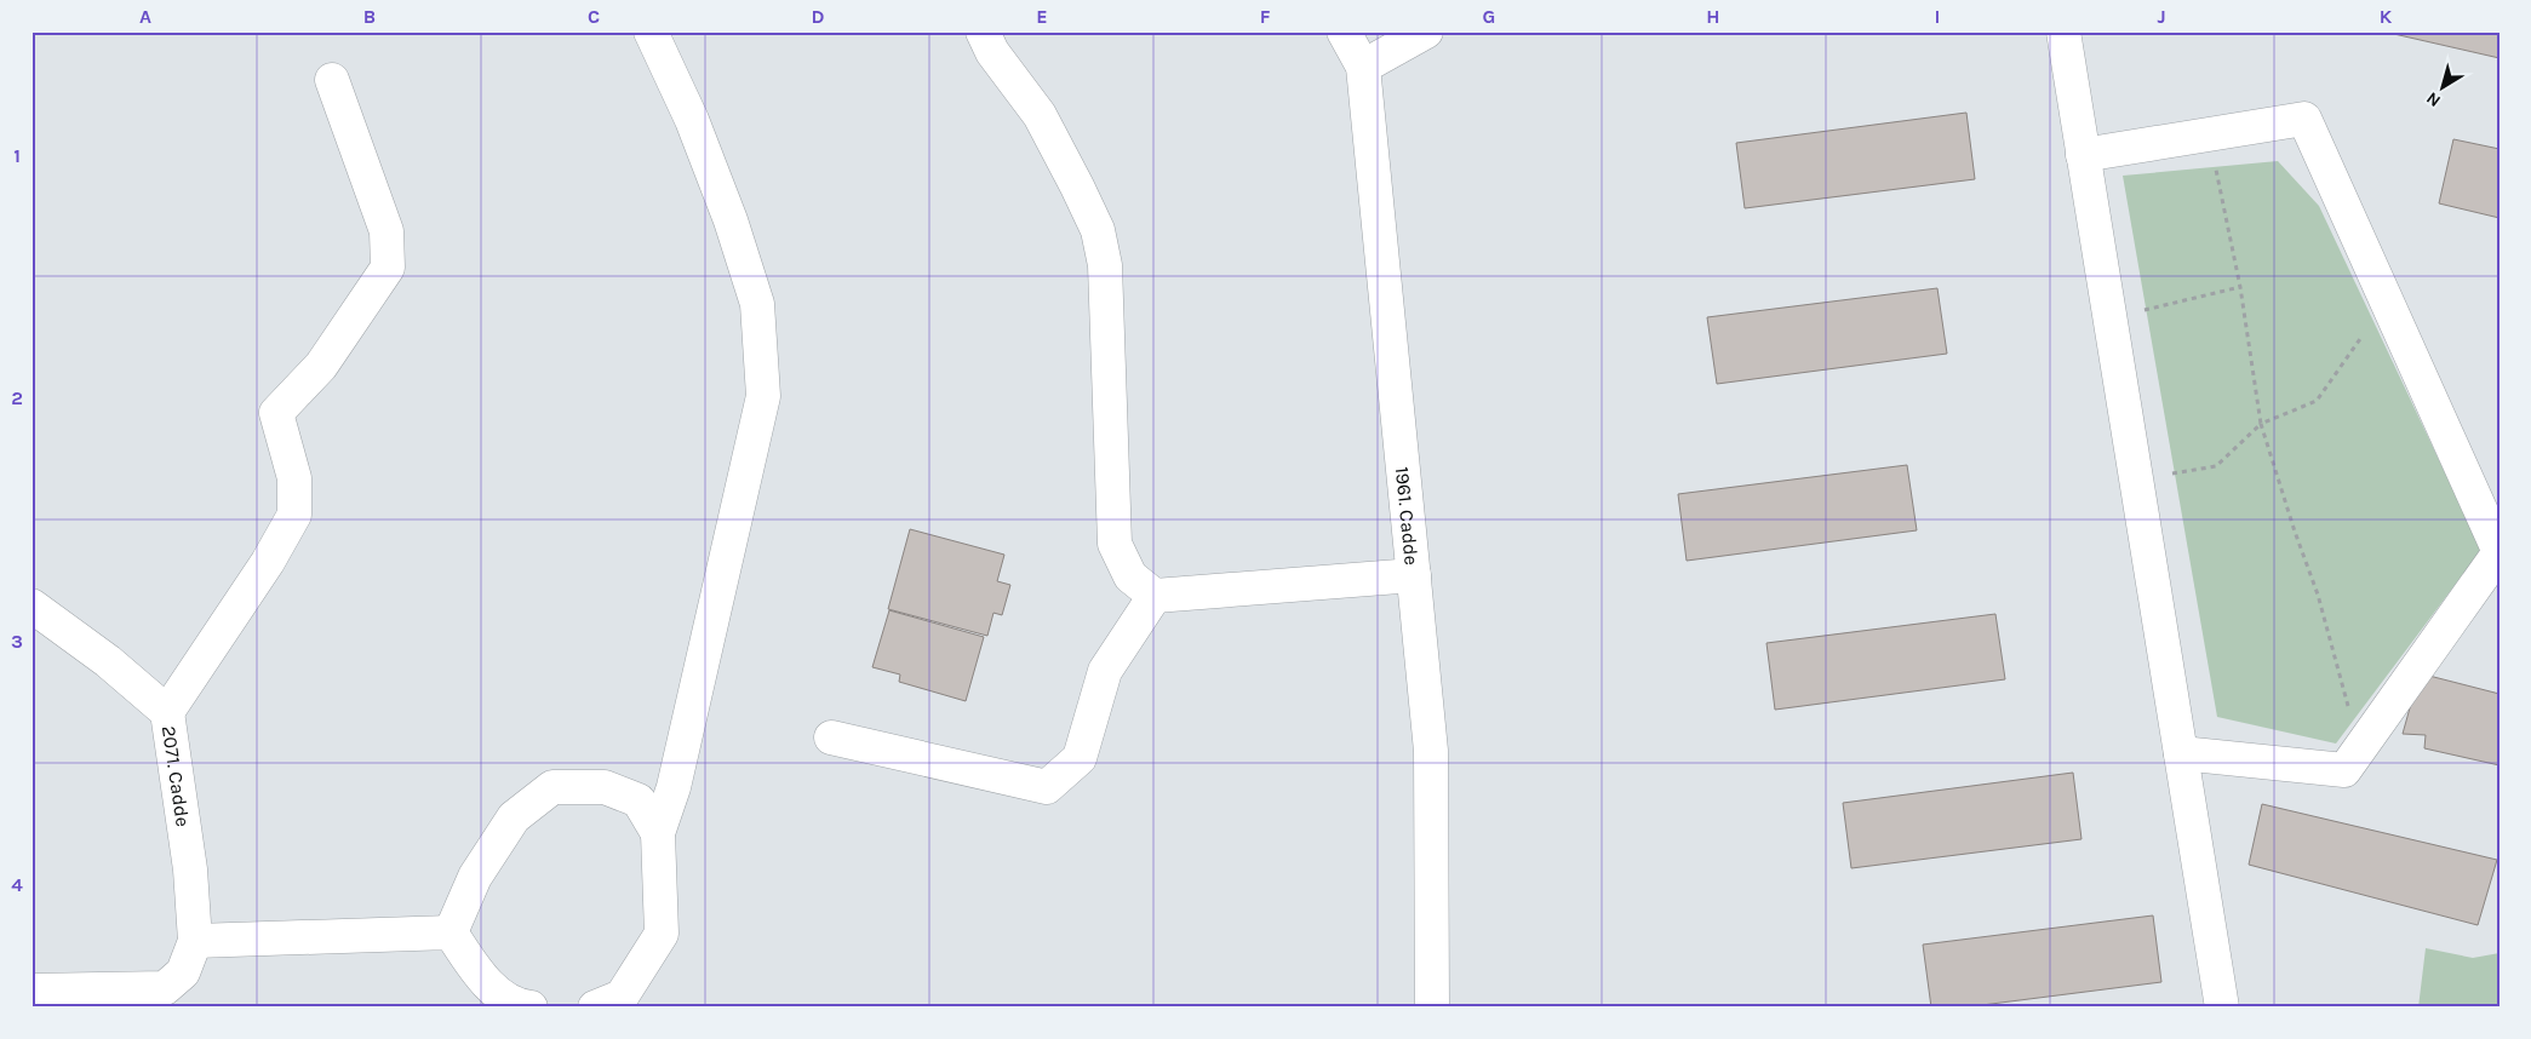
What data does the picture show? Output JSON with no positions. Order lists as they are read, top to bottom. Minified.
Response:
{"streets":{"street":["1961. Cadde","2071. Cadde"]},"north":"bottom left","grid":{"columns":["A","B","C","D","E","F","G","H","I","J","K"],"rows":["1","2","3","4"]}}
